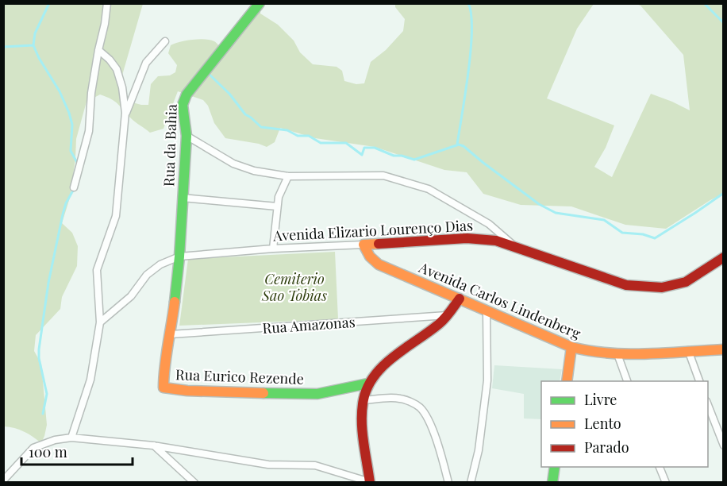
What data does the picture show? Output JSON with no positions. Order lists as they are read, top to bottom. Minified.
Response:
{"streets":{"street":["Rua da Bahia","Avenida Elizario Lourenço Dias","Avenida Carlos Lindenberg","Rua Amazonas","Rua Eurico Rezende"]},"crossings":[["Rua da Bahia","Avenida Elizario Lourenço Dias"],["Rua da Bahia","Rua Amazonas"],["Rua da Bahia","Rua Eurico Rezende"],["Avenida Elizario Lourenço Dias","Avenida Carlos Lindenberg"],["Rua Amazonas","Rua Eurico Rezende"]],"parks":["Cemiterio Sao Tobias"],"legend":["Livre","Lento","Parado"],"scale_bar":"100 m"}
